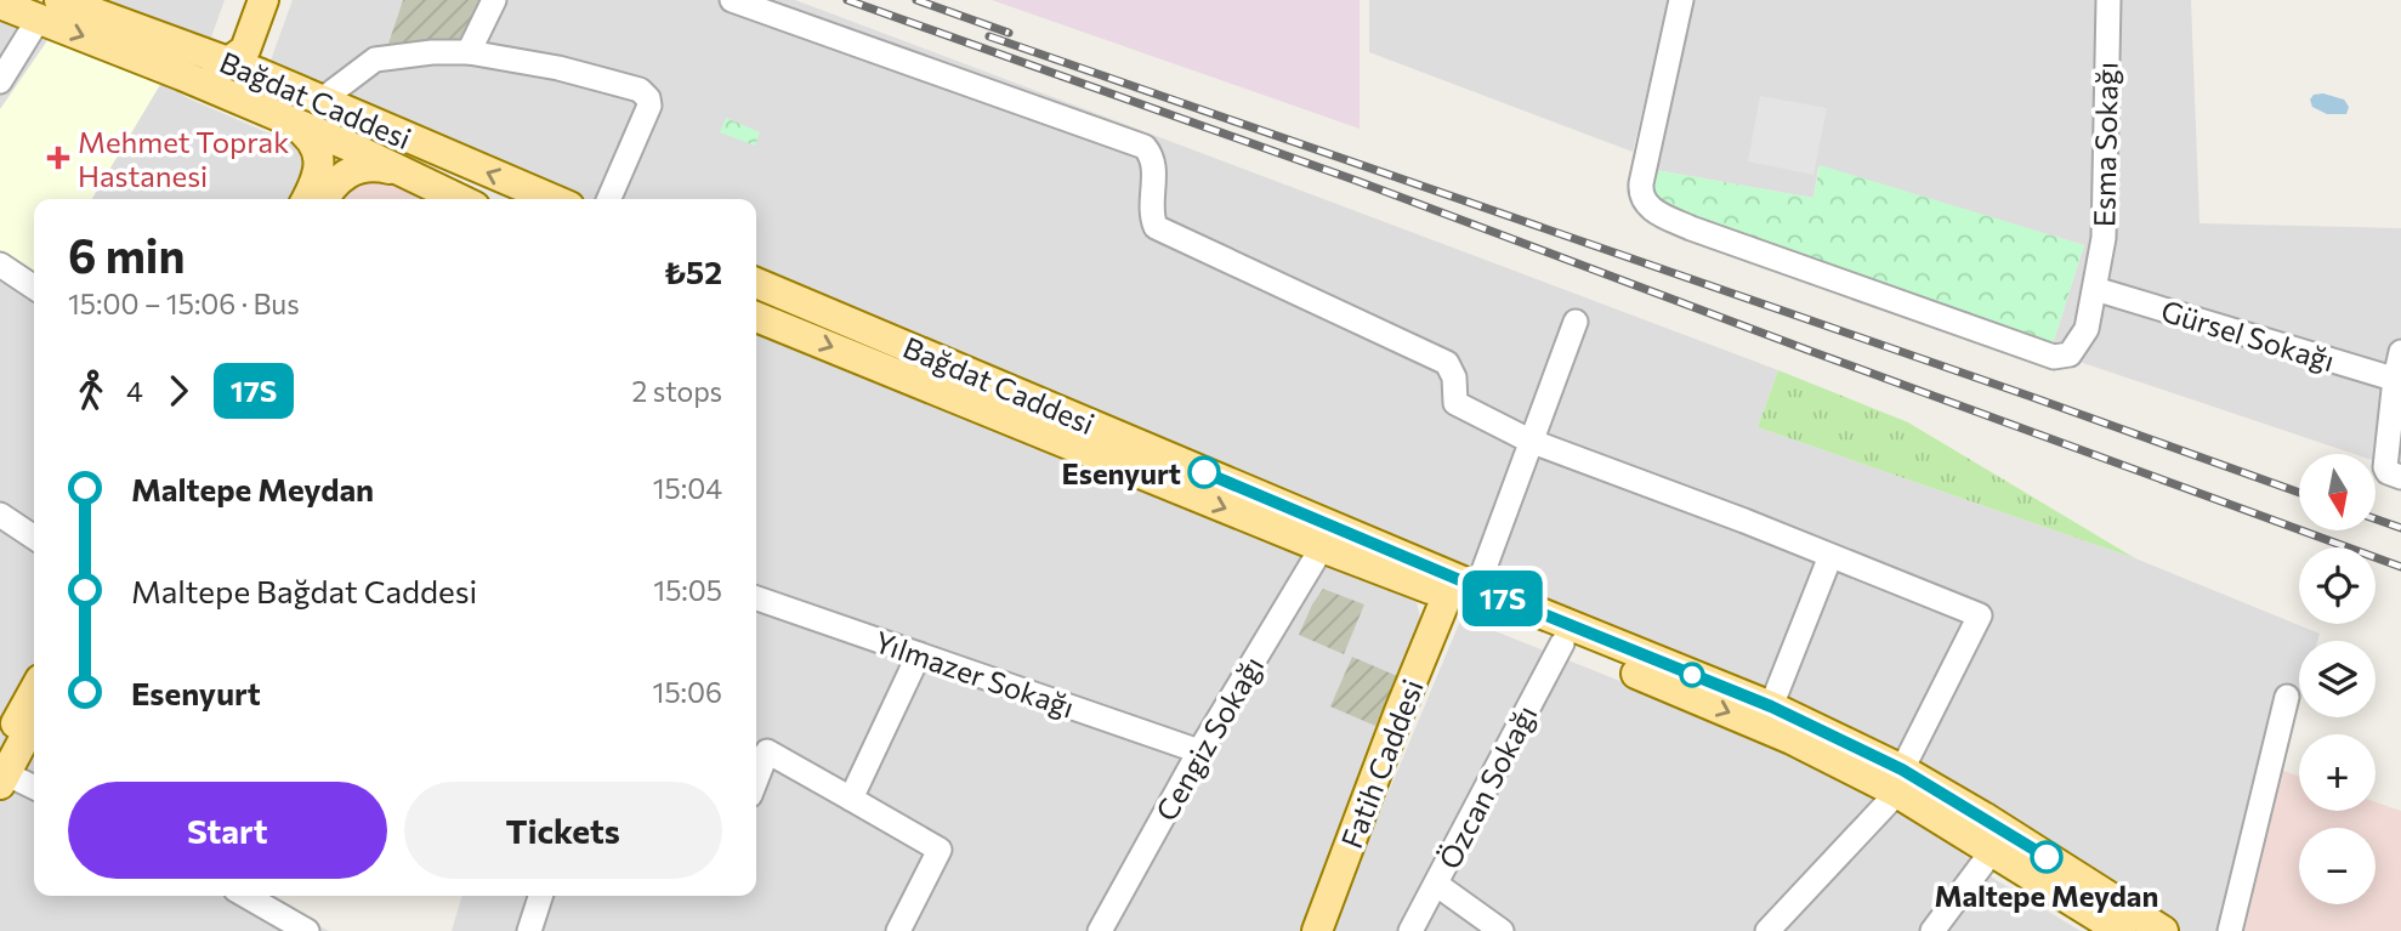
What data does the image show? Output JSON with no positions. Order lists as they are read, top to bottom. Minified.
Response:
{"streets":{"main road":["Bağdat Caddesi","Fatih Caddesi"],"street":["Esma Sokağı","Gürsel Sokağı","Yılmazer Sokağı","Cengiz Sokağı","Özcan Sokağı"]},"crossings":[["Bağdat Caddesi","Cengiz Sokağı"],["Bağdat Caddesi","Fatih Caddesi"],["Bağdat Caddesi","Özcan Sokağı"],["Esma Sokağı","Gürsel Sokağı"],["Yılmazer Sokağı","Cengiz Sokağı"]],"places":{"health":["Mehmet Toprak Hastanesi"],"other":["Esenyurt","Maltepe Meydan"]},"lines":["bus line 17S"],"north":"bottom","page":{"on_map":"17S","heading":["6 min","15:00 – 15:06 · Bus","₺52"],"legs":["4","17S","2 stops"],"list":[{"name":"Maltepe Meydan","value":"15:04"},{"name":"Maltepe Bağdat Caddesi","value":"15:05"},{"name":"Esenyurt","value":"15:06"}],"map_buttons":["+","−"],"buttons":["Start","Tickets"]}}
